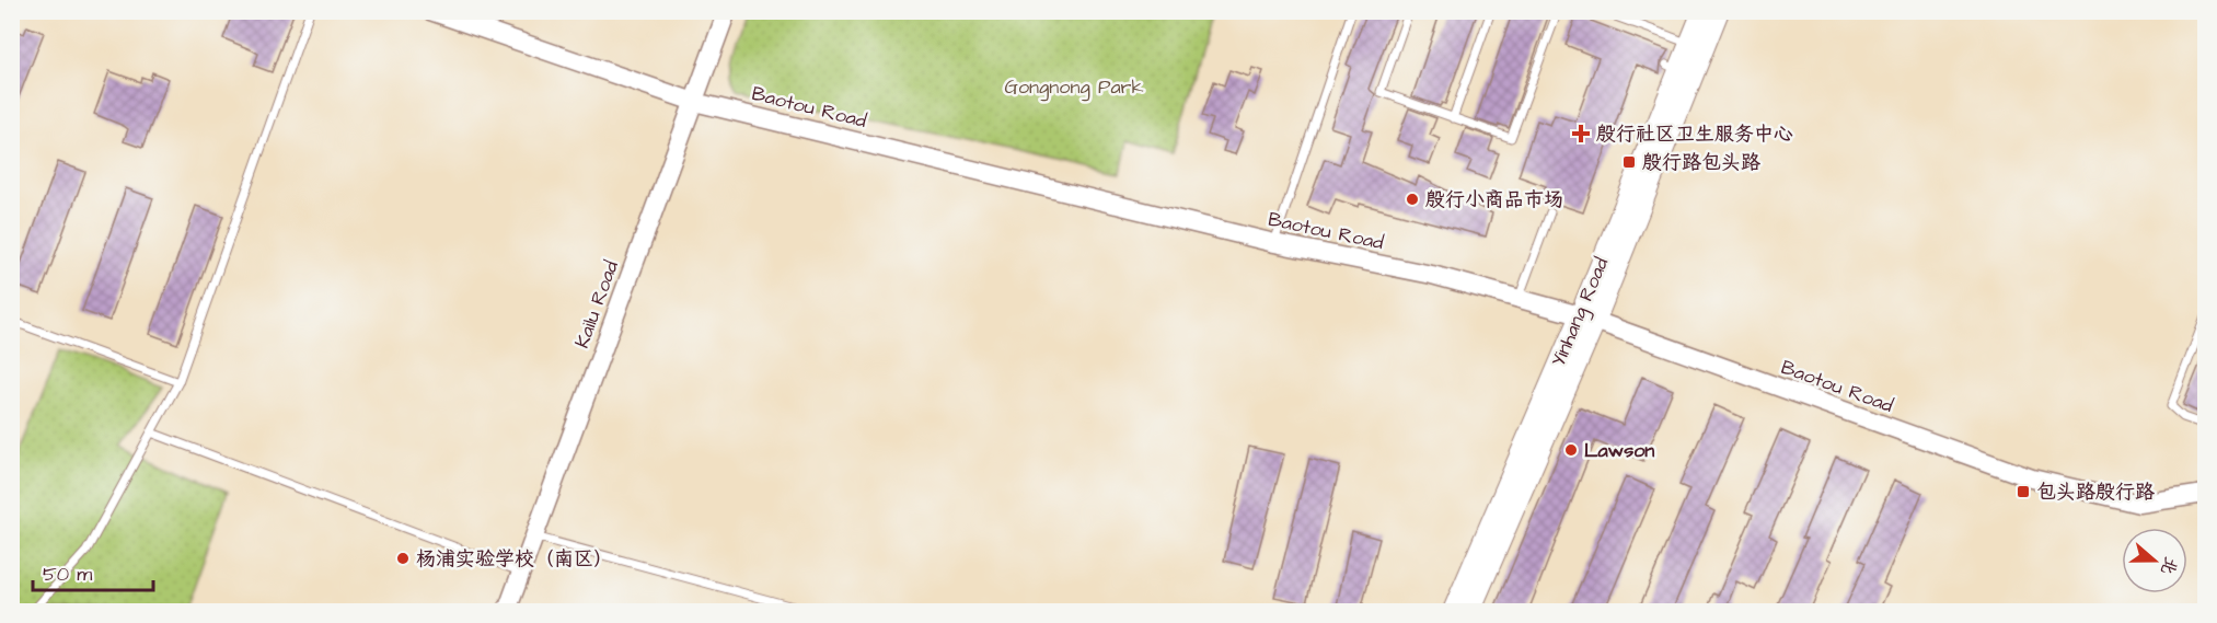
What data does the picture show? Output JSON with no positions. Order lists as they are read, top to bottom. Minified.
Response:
{"streets":{"main road":["Yinhang Road"],"street":["Baotou Road","Kailu Road"]},"crossings":[["Baotou Road","Kailu Road"],["Baotou Road","Yinhang Road"]],"parks":["Gongnong Park"],"places":{"health":["殷行社区卫生服务中心"],"transit":["殷行路包头路","包头路殷行路"],"other":["殷行小商品市场","Lawson","杨浦实验学校（南区）"]},"scale_bar":"50 m","north":"right"}
